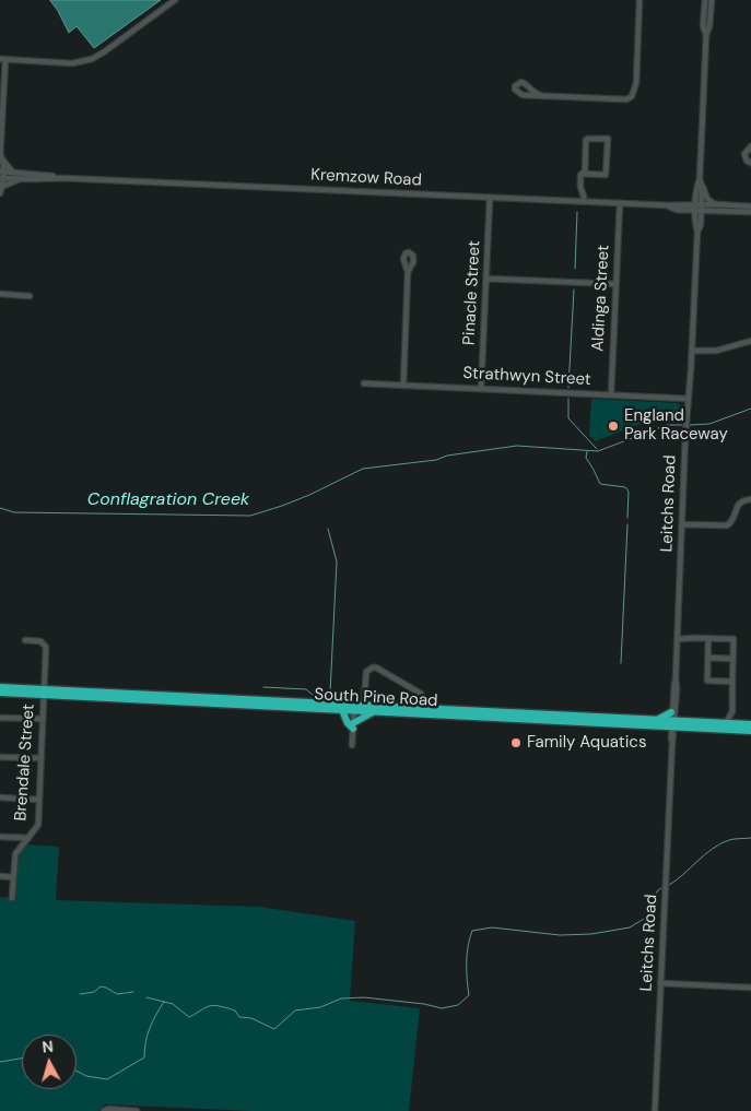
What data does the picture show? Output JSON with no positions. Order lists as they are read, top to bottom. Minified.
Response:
{"streets":{"highway":["South Pine Road"],"street":["Kremzow Road","Pinacle Street","Aldinga Street","Strathwyn Street","Leitchs Road","Brendale Street"]},"crossings":[["Kremzow Road","Pinacle Street"],["Kremzow Road","Aldinga Street"],["Kremzow Road","Leitchs Road"],["Pinacle Street","Strathwyn Street"],["Aldinga Street","Strathwyn Street"],["Strathwyn Street","Leitchs Road"],["Leitchs Road","South Pine Road"],["South Pine Road","Brendale Street"]],"water":["Conflagration Creek"],"places":["England Park Raceway","Family Aquatics"],"north":"top"}
